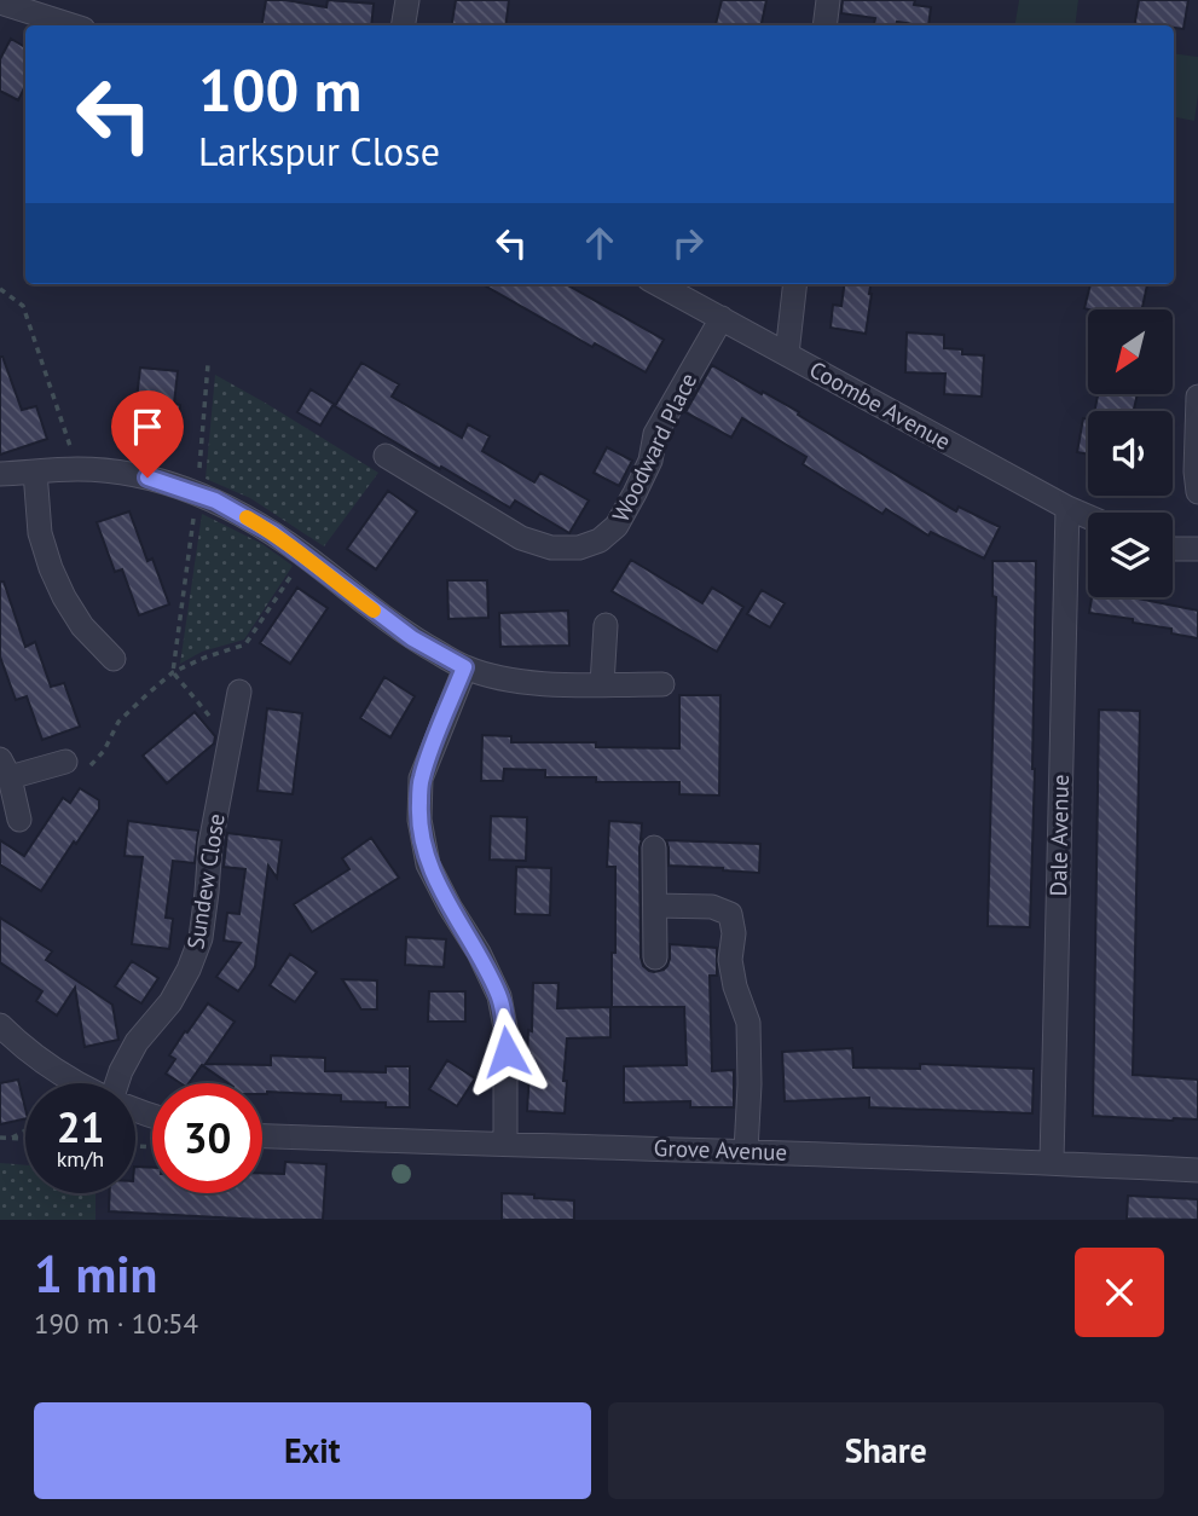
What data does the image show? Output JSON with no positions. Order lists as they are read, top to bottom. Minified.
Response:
{"streets":{"street":["Coombe Avenue","Woodward Place","Dale Avenue","Sundew Close","Grove Avenue"]},"crossings":[["Coombe Avenue","Woodward Place"],["Coombe Avenue","Dale Avenue"],["Dale Avenue","Grove Avenue"]],"north":"bottom left","page":{"turn":["100 m","Larkspur Close"],"speed":"21 km/h","limit":"30","heading":["1 min","190 m · 10:54"],"buttons":["Exit","Share"]}}
